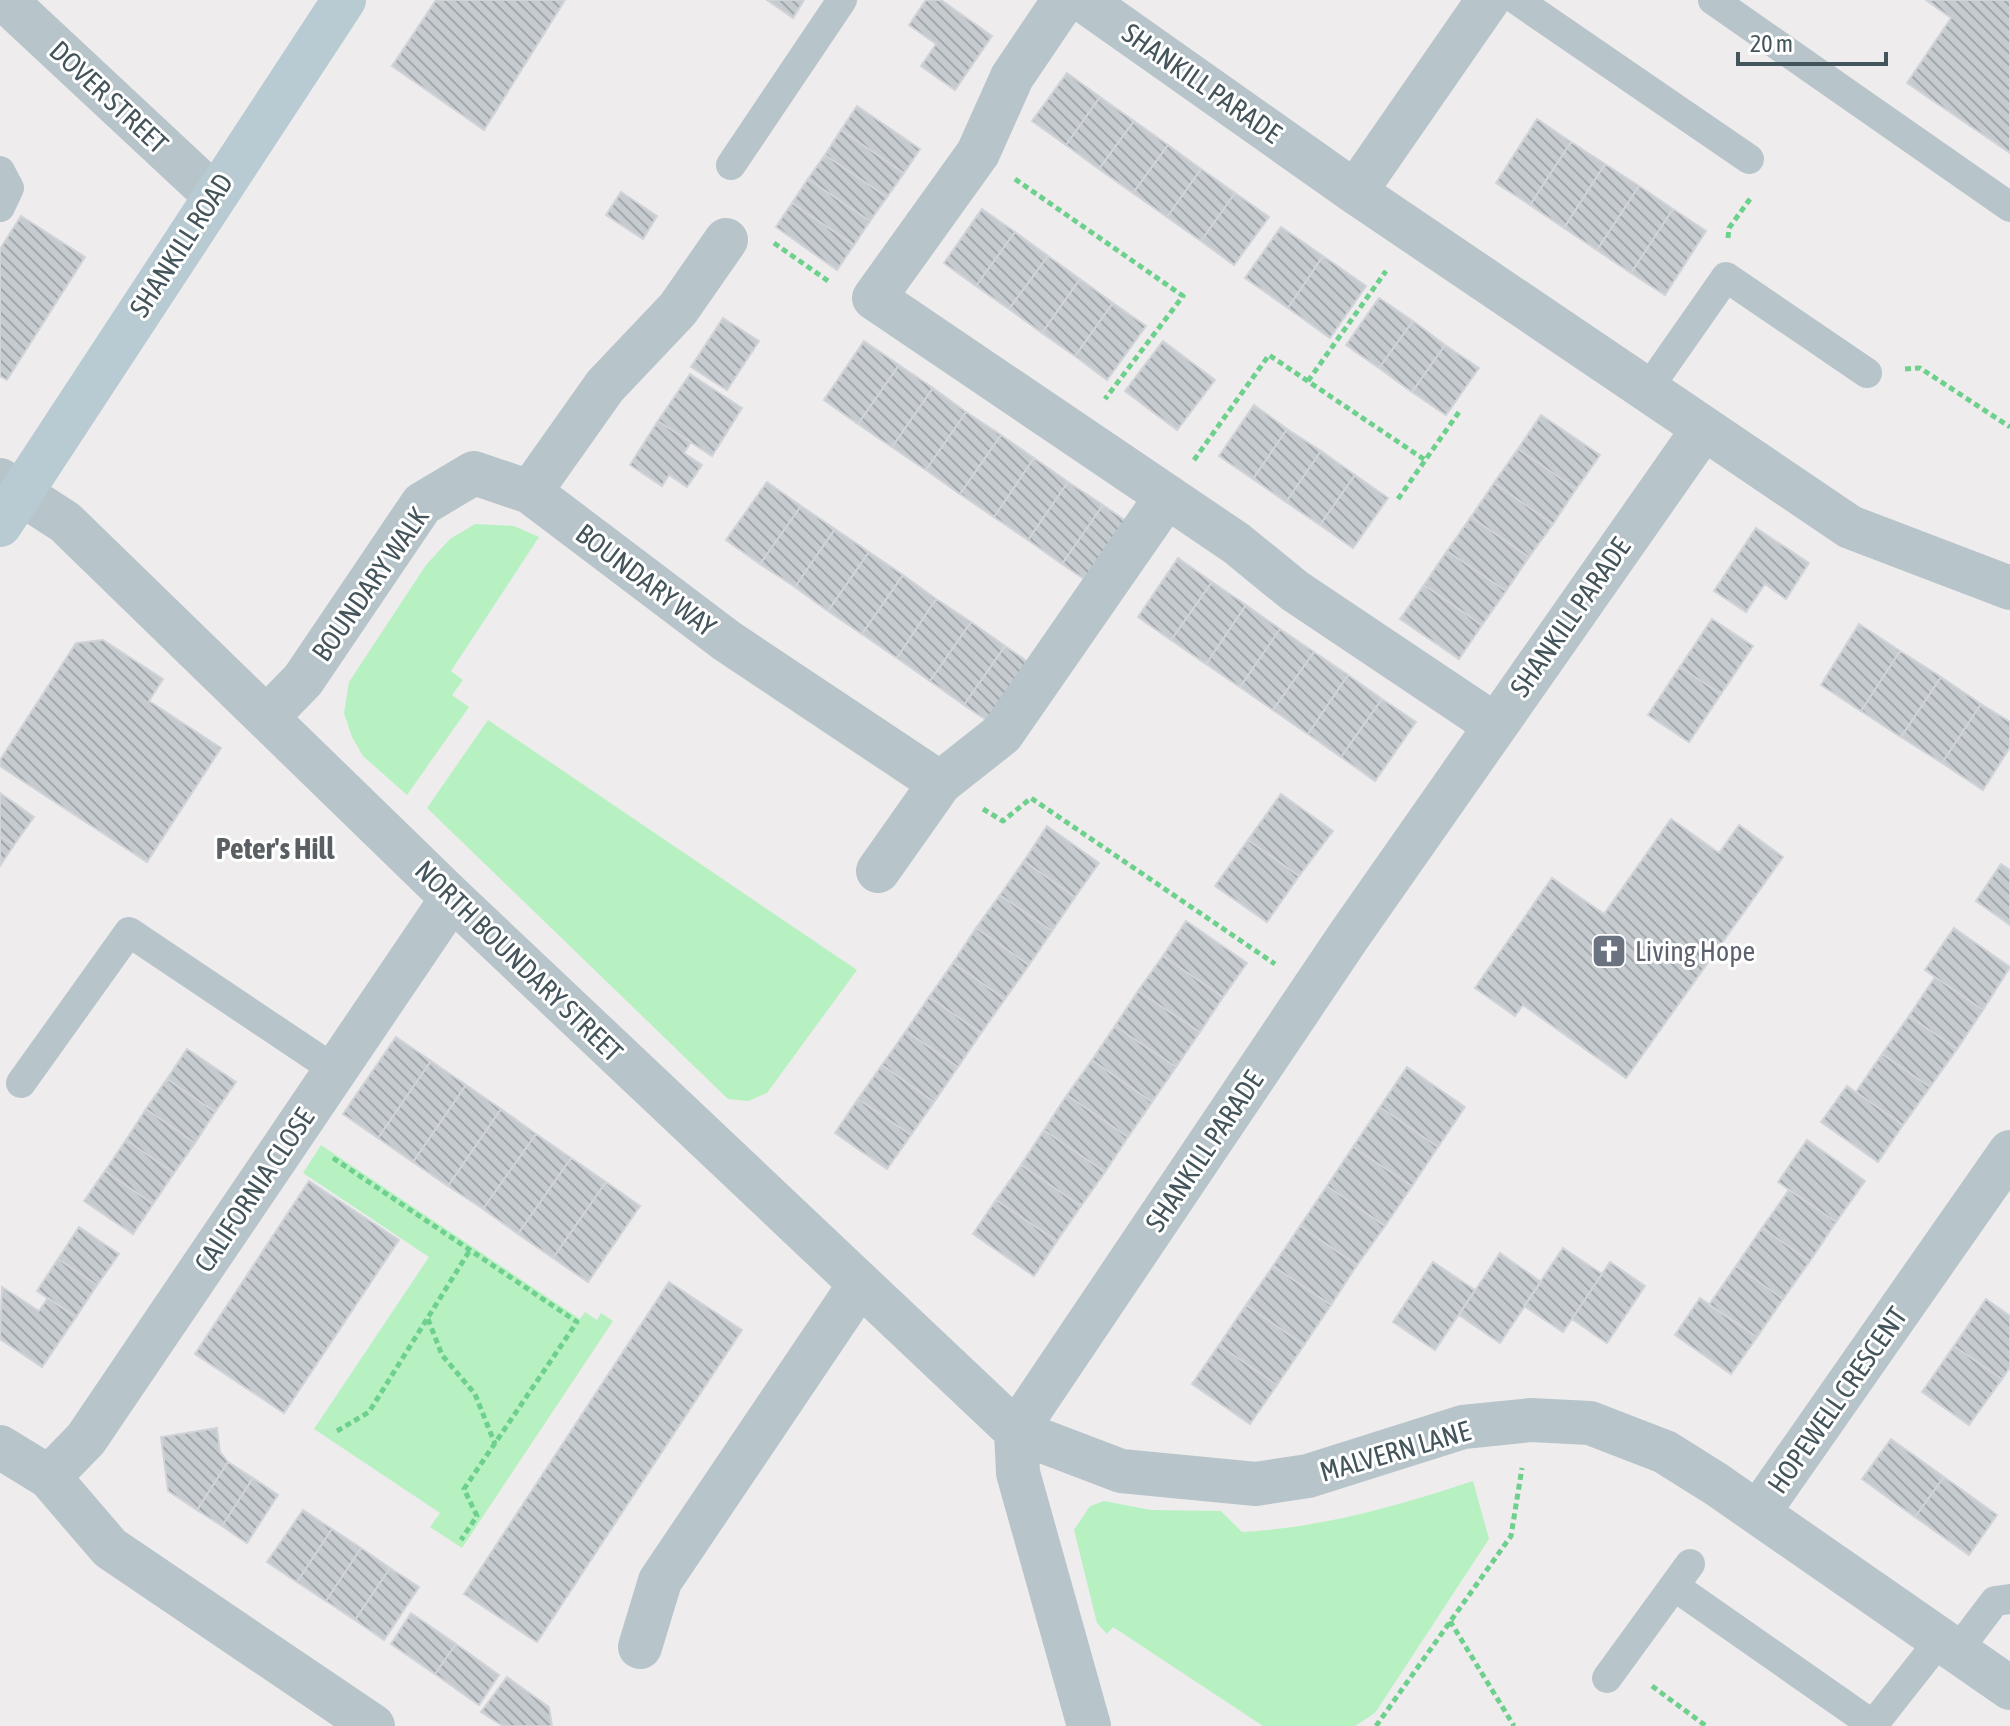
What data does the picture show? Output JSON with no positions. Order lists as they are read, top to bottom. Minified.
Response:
{"streets":{"main road":["SHANKILL ROAD"],"street":["SHANKILL PARADE","DOVER STREET","BOUNDARY WAY","BOUNDARY WALK","NORTH BOUNDARY STREET","CALIFORNIA CLOSE","HOPEWELL CRESCENT","MALVERN LANE"]},"crossings":[["SHANKILL PARADE","NORTH BOUNDARY STREET"],["SHANKILL PARADE","MALVERN LANE"],["DOVER STREET","SHANKILL ROAD"],["SHANKILL ROAD","NORTH BOUNDARY STREET"],["BOUNDARY WAY","BOUNDARY WALK"],["BOUNDARY WALK","NORTH BOUNDARY STREET"],["NORTH BOUNDARY STREET","CALIFORNIA CLOSE"],["NORTH BOUNDARY STREET","MALVERN LANE"],["HOPEWELL CRESCENT","MALVERN LANE"]],"districts":["Peter's Hill"],"places":{"church":["Living Hope"]},"scale_bar":"20 m"}
